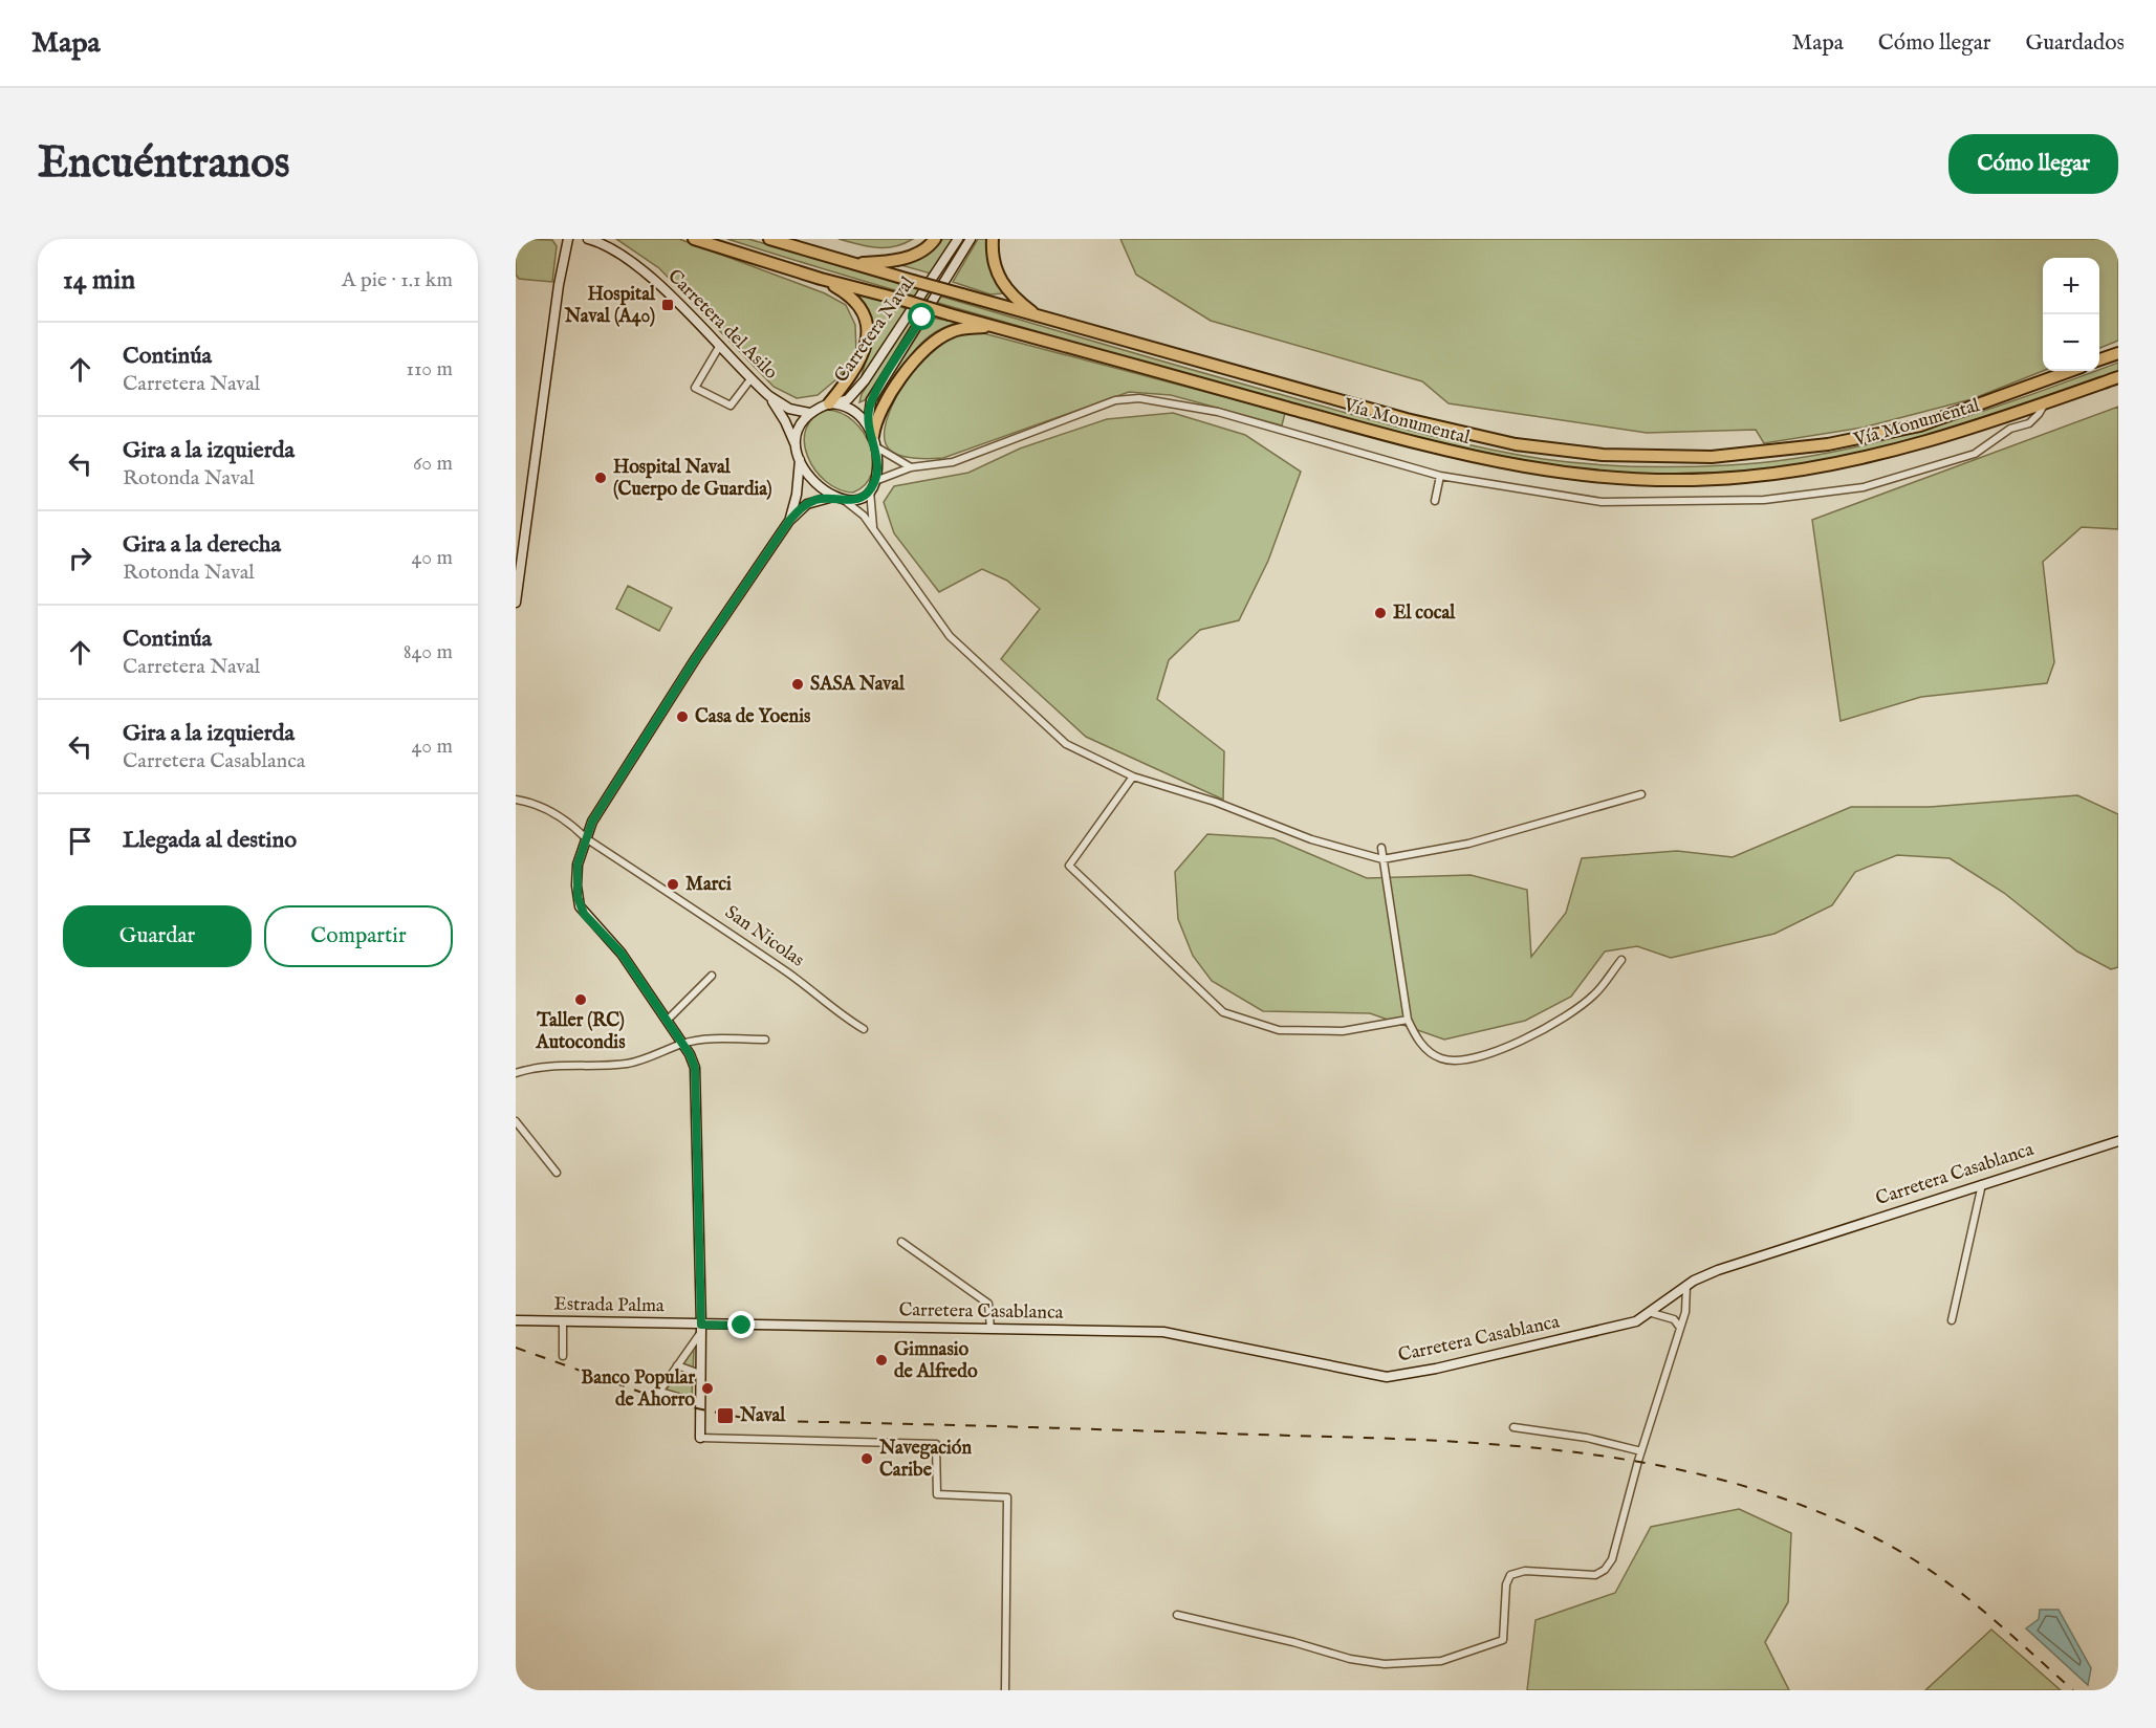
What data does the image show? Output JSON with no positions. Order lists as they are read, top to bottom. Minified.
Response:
{"streets":{"highway":["Vía Monumental"],"main road":["Carretera del Asilo","Carretera Naval","Carretera Casablanca","Estrada Palma"],"street":["San Nicolas"]},"crossings":[["Carretera del Asilo","Carretera Naval"],["Carretera Casablanca","Estrada Palma"]],"places":{"transit":["Hospital Naval (A40)","Naval"],"other":["Hospital Naval (Cuerpo de Guardia)","El cocal","SASA Naval","Casa de Yoenis","Marci","Taller (RC) Autocondis","Gimnasio de Alfredo","Banco Popular de Ahorro","Navegación Caribe"]},"page":{"header":"Mapa","nav":["Mapa","Cómo llegar","Guardados"],"buttons":["Cómo llegar",["Guardar","Compartir"]],"title":"Encuéntranos","heading":["14 min","A pie · 1.1 km"],"map_buttons":["+","−"],"list":[["Continúa","Carretera Naval","110 m"],["Gira a la izquierda","Rotonda Naval","60 m"],["Gira a la derecha","Rotonda Naval","40 m"],["Continúa","Carretera Naval","840 m"],["Gira a la izquierda","Carretera Casablanca","40 m"],"Llegada al destino"]}}
